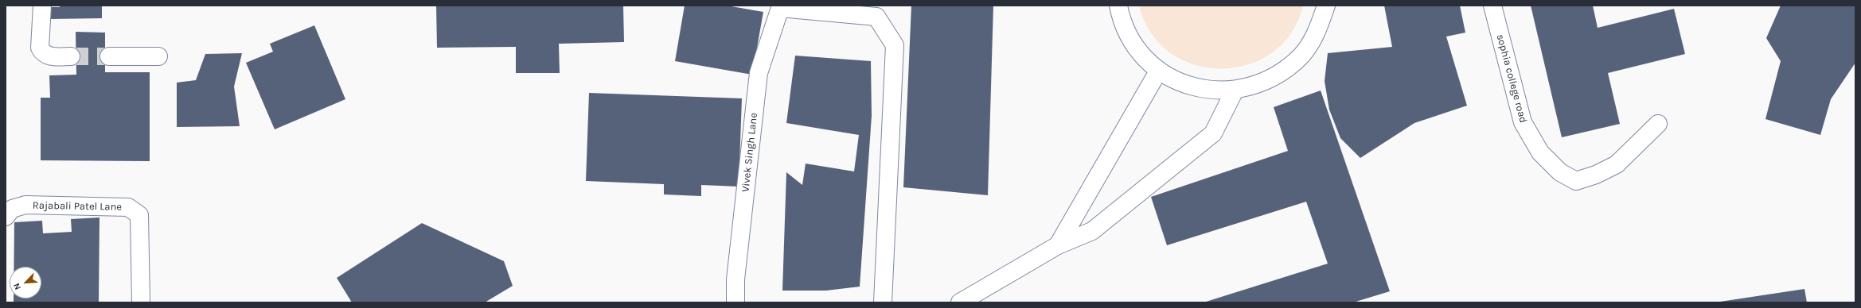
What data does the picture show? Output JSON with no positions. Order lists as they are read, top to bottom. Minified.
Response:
{"streets":{"street":["sophia college road","Vivek Singh Lane","Rajabali Patel Lane"]},"north":"bottom left"}
